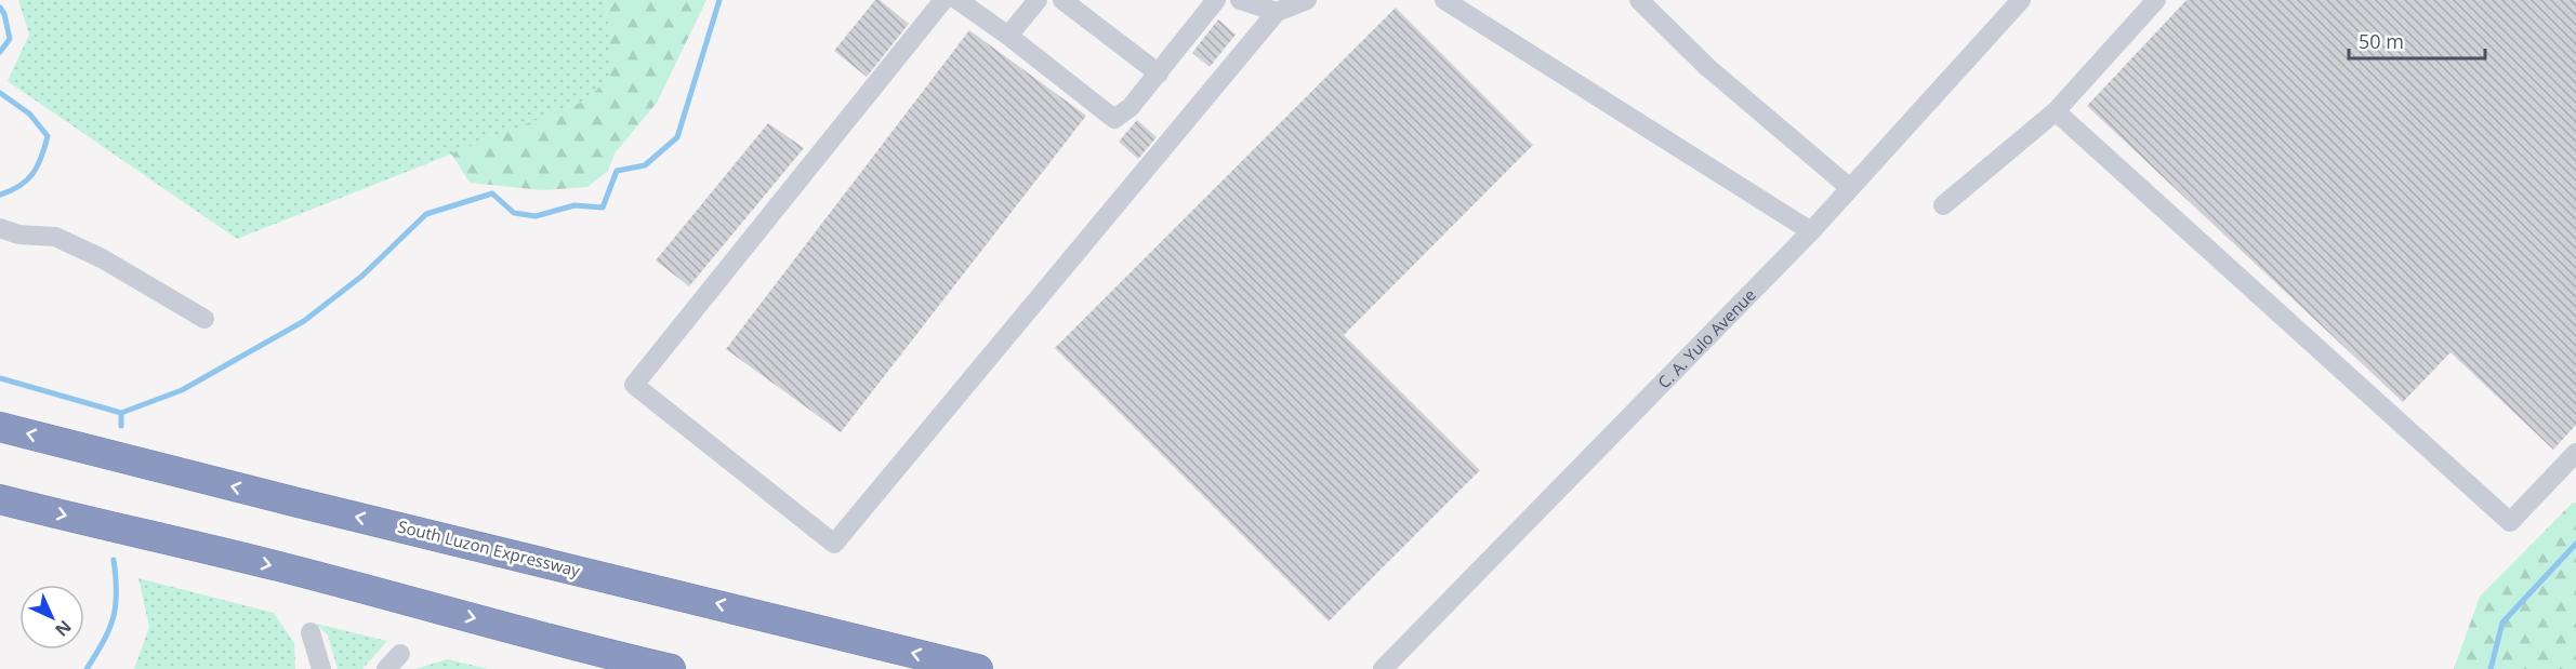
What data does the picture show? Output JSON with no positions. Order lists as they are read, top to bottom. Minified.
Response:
{"streets":{"highway":["South Luzon Expressway"],"street":["C. A. Yulo Avenue"]},"scale_bar":"50 m","north":"bottom right"}
